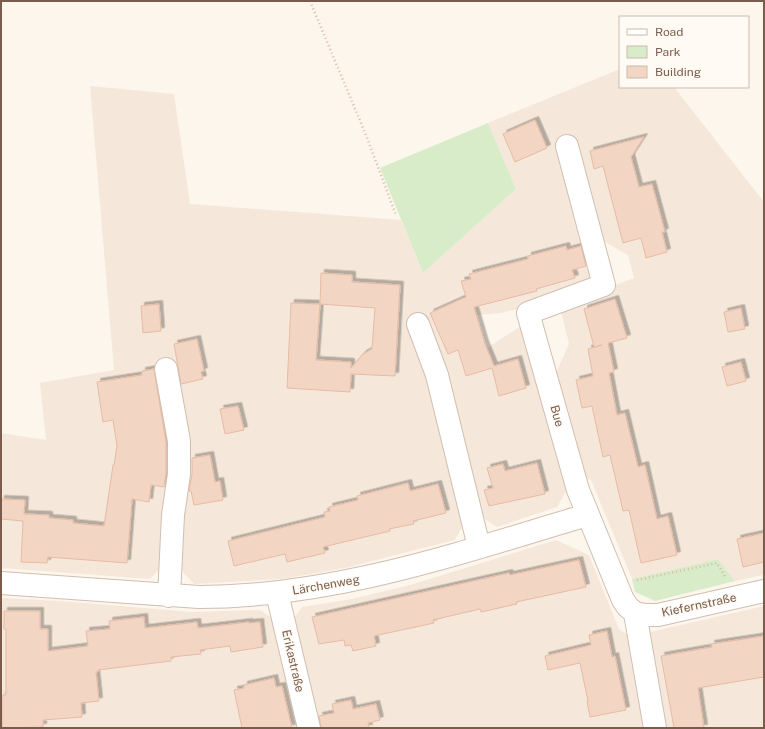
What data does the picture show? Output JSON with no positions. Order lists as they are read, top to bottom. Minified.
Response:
{"streets":{"street":["Bue","Lärchenweg","Kiefernstraße","Erikastraße"]},"crossings":[["Bue","Lärchenweg"],["Bue","Kiefernstraße"],["Lärchenweg","Erikastraße"]],"legend":["Road","Park","Building"]}
